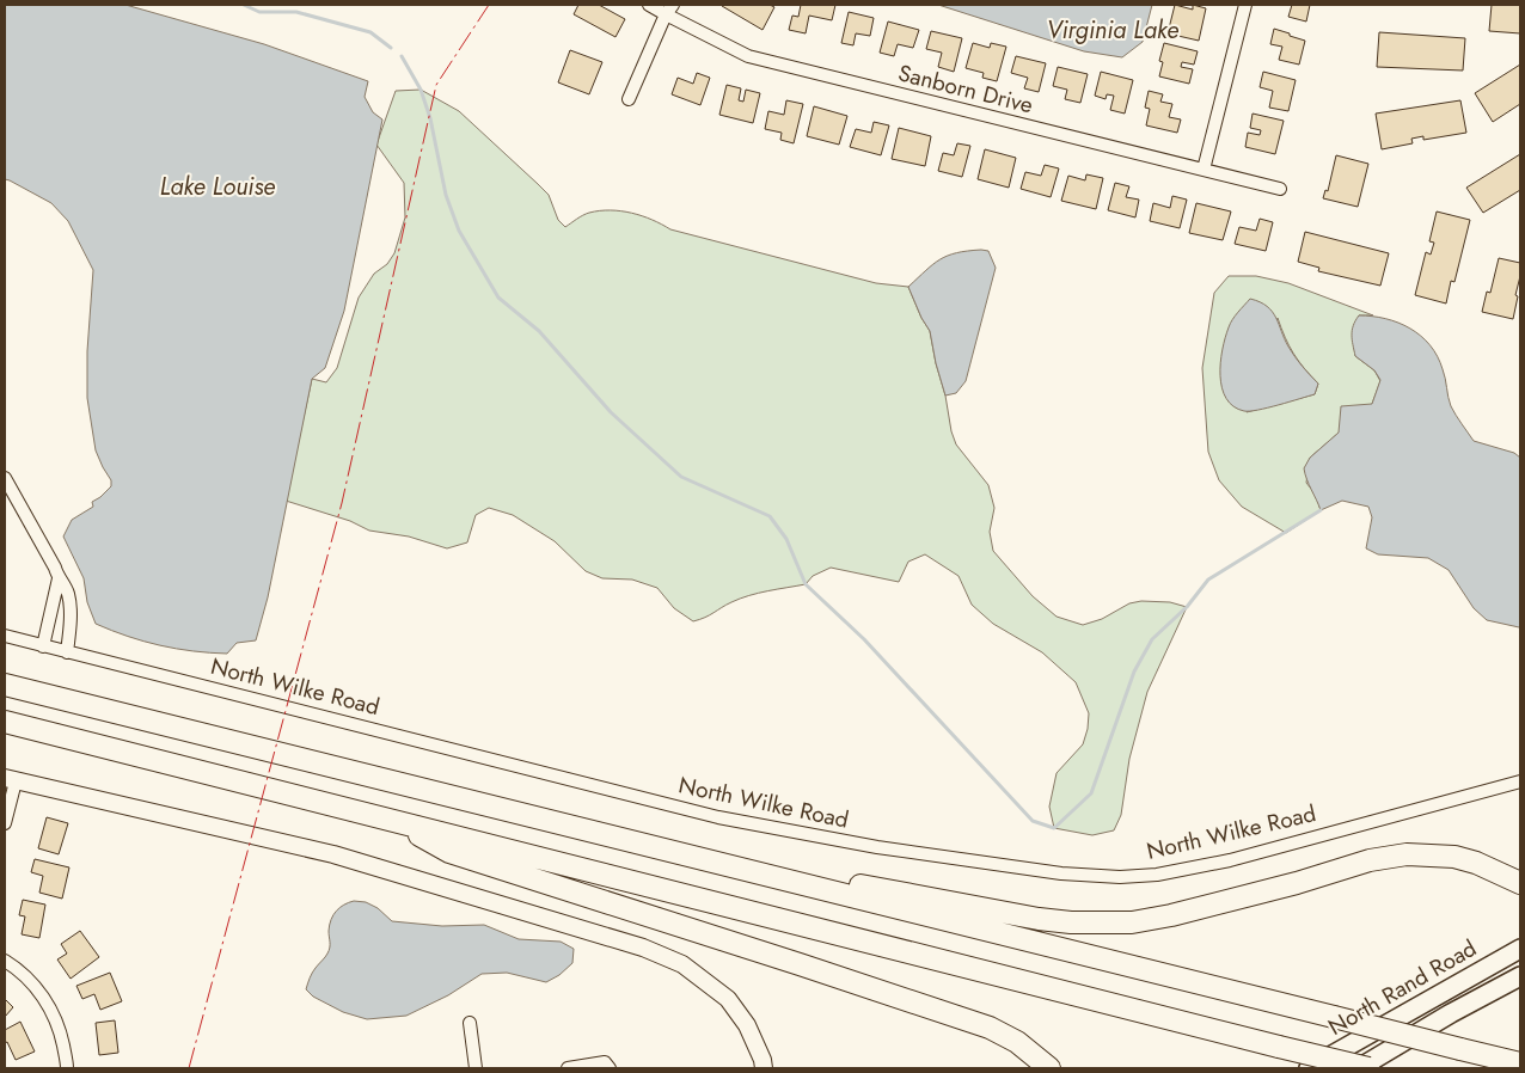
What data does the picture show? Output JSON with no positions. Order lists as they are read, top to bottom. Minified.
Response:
{"streets":{"main road":["North Rand Road"],"street":["Sanborn Drive","North Wilke Road"]},"water":["Virginia Lake","Lake Louise"]}
